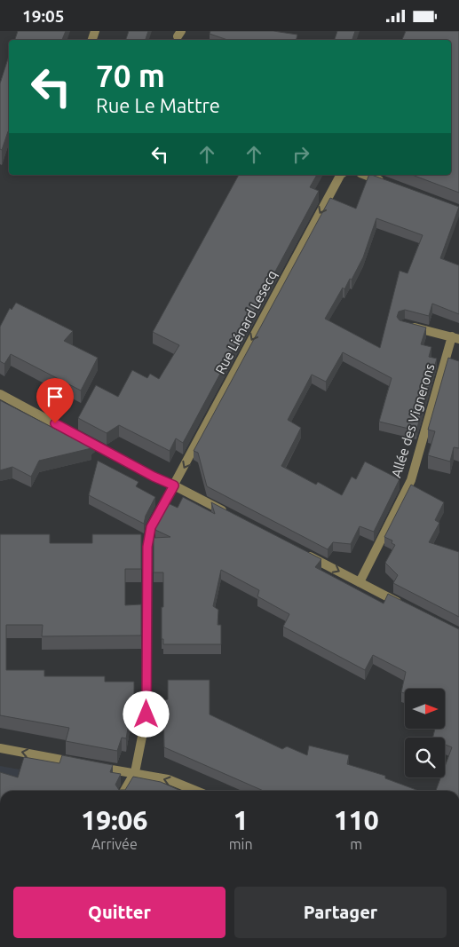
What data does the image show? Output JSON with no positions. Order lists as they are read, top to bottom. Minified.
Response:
{"streets":{"street":["Rue Liénard Lesecq","Allée des Vignerons"]},"one_way":["Rue Liénard Lesecq"],"north":"right","page":{"status":"19:05","turn":["70 m","Rue Le Mattre"],"eta":["19:06","Arrivée","1","min","110","m"],"buttons":["Quitter","Partager"]}}
